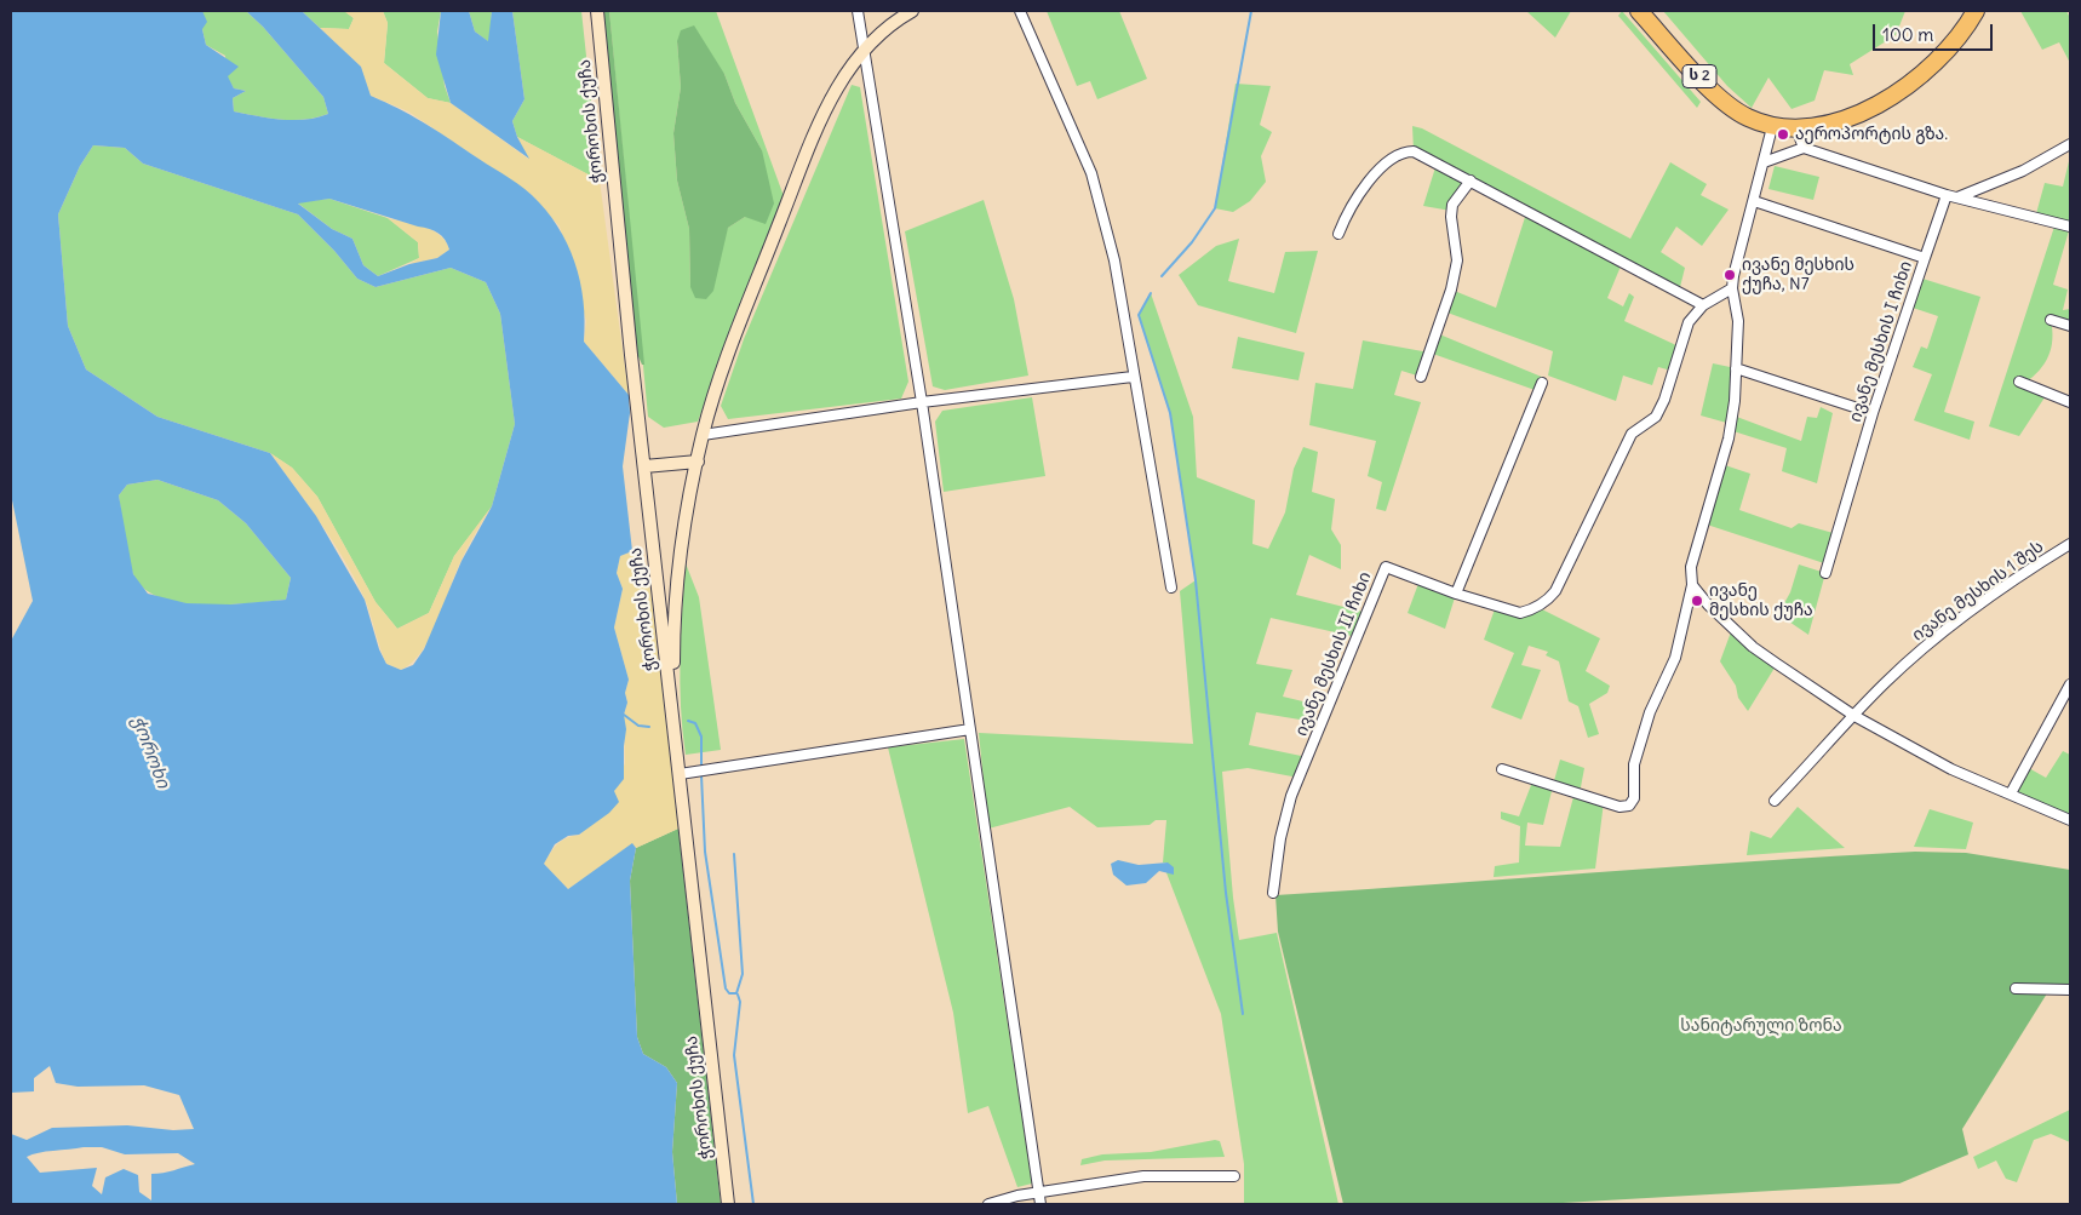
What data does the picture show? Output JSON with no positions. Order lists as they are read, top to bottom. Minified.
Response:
{"streets":{"highway":["ს 2"],"street":["ჭოროხის ქუჩა","ივანე მესხის I ჩიხი","ივანე მესხის 1 შეს","ივანე მესხის II ჩიხი"]},"water":["ჭოროხი"],"parks":["სანიტარული ზონა"],"places":["აეროპორტის გზა.","ივანე მესხის ქუჩა, N7","ივანე მესხის ქუჩა"],"scale_bar":"100 m"}
